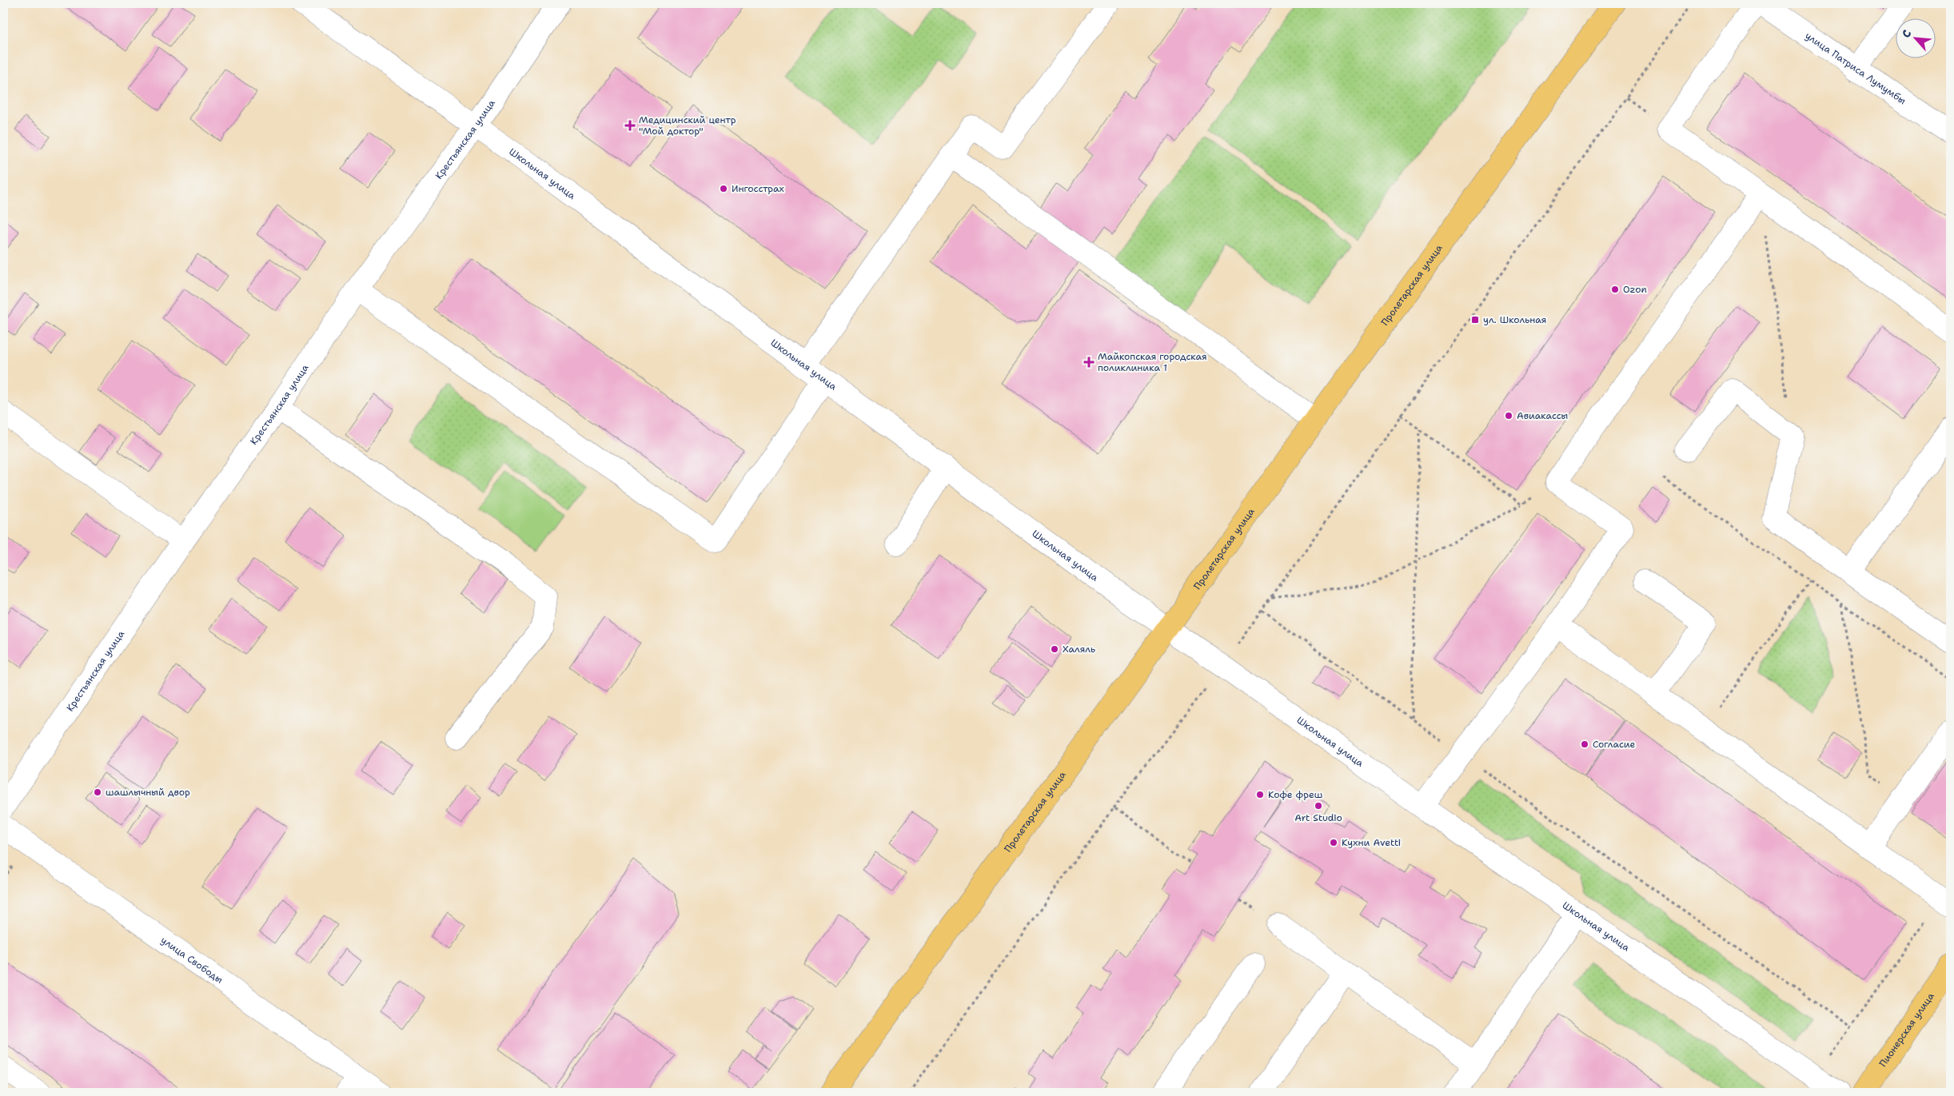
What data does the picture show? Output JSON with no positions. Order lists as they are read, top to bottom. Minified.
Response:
{"streets":{"main road":["Пролетарская улица","Пионерская улица"],"street":["улица Патриса Лумумбы","Крестьянская улица","Школьная улица","улица Свободы"]},"crossings":[["Крестьянская улица","Школьная улица"],["Школьная улица","Пролетарская улица"]],"places":{"health":["Медицинский центр \"Мой доктор\"","Майкопская городская поликлиника 1"],"other":["Ингосстрах","Ozon","Авиакассы","Халяль","Согласие","шашлычный двор","Кофе фреш","Art Studio","Кухни Avetti"],"transit":["ул. Школьная"]},"north":"top left"}
